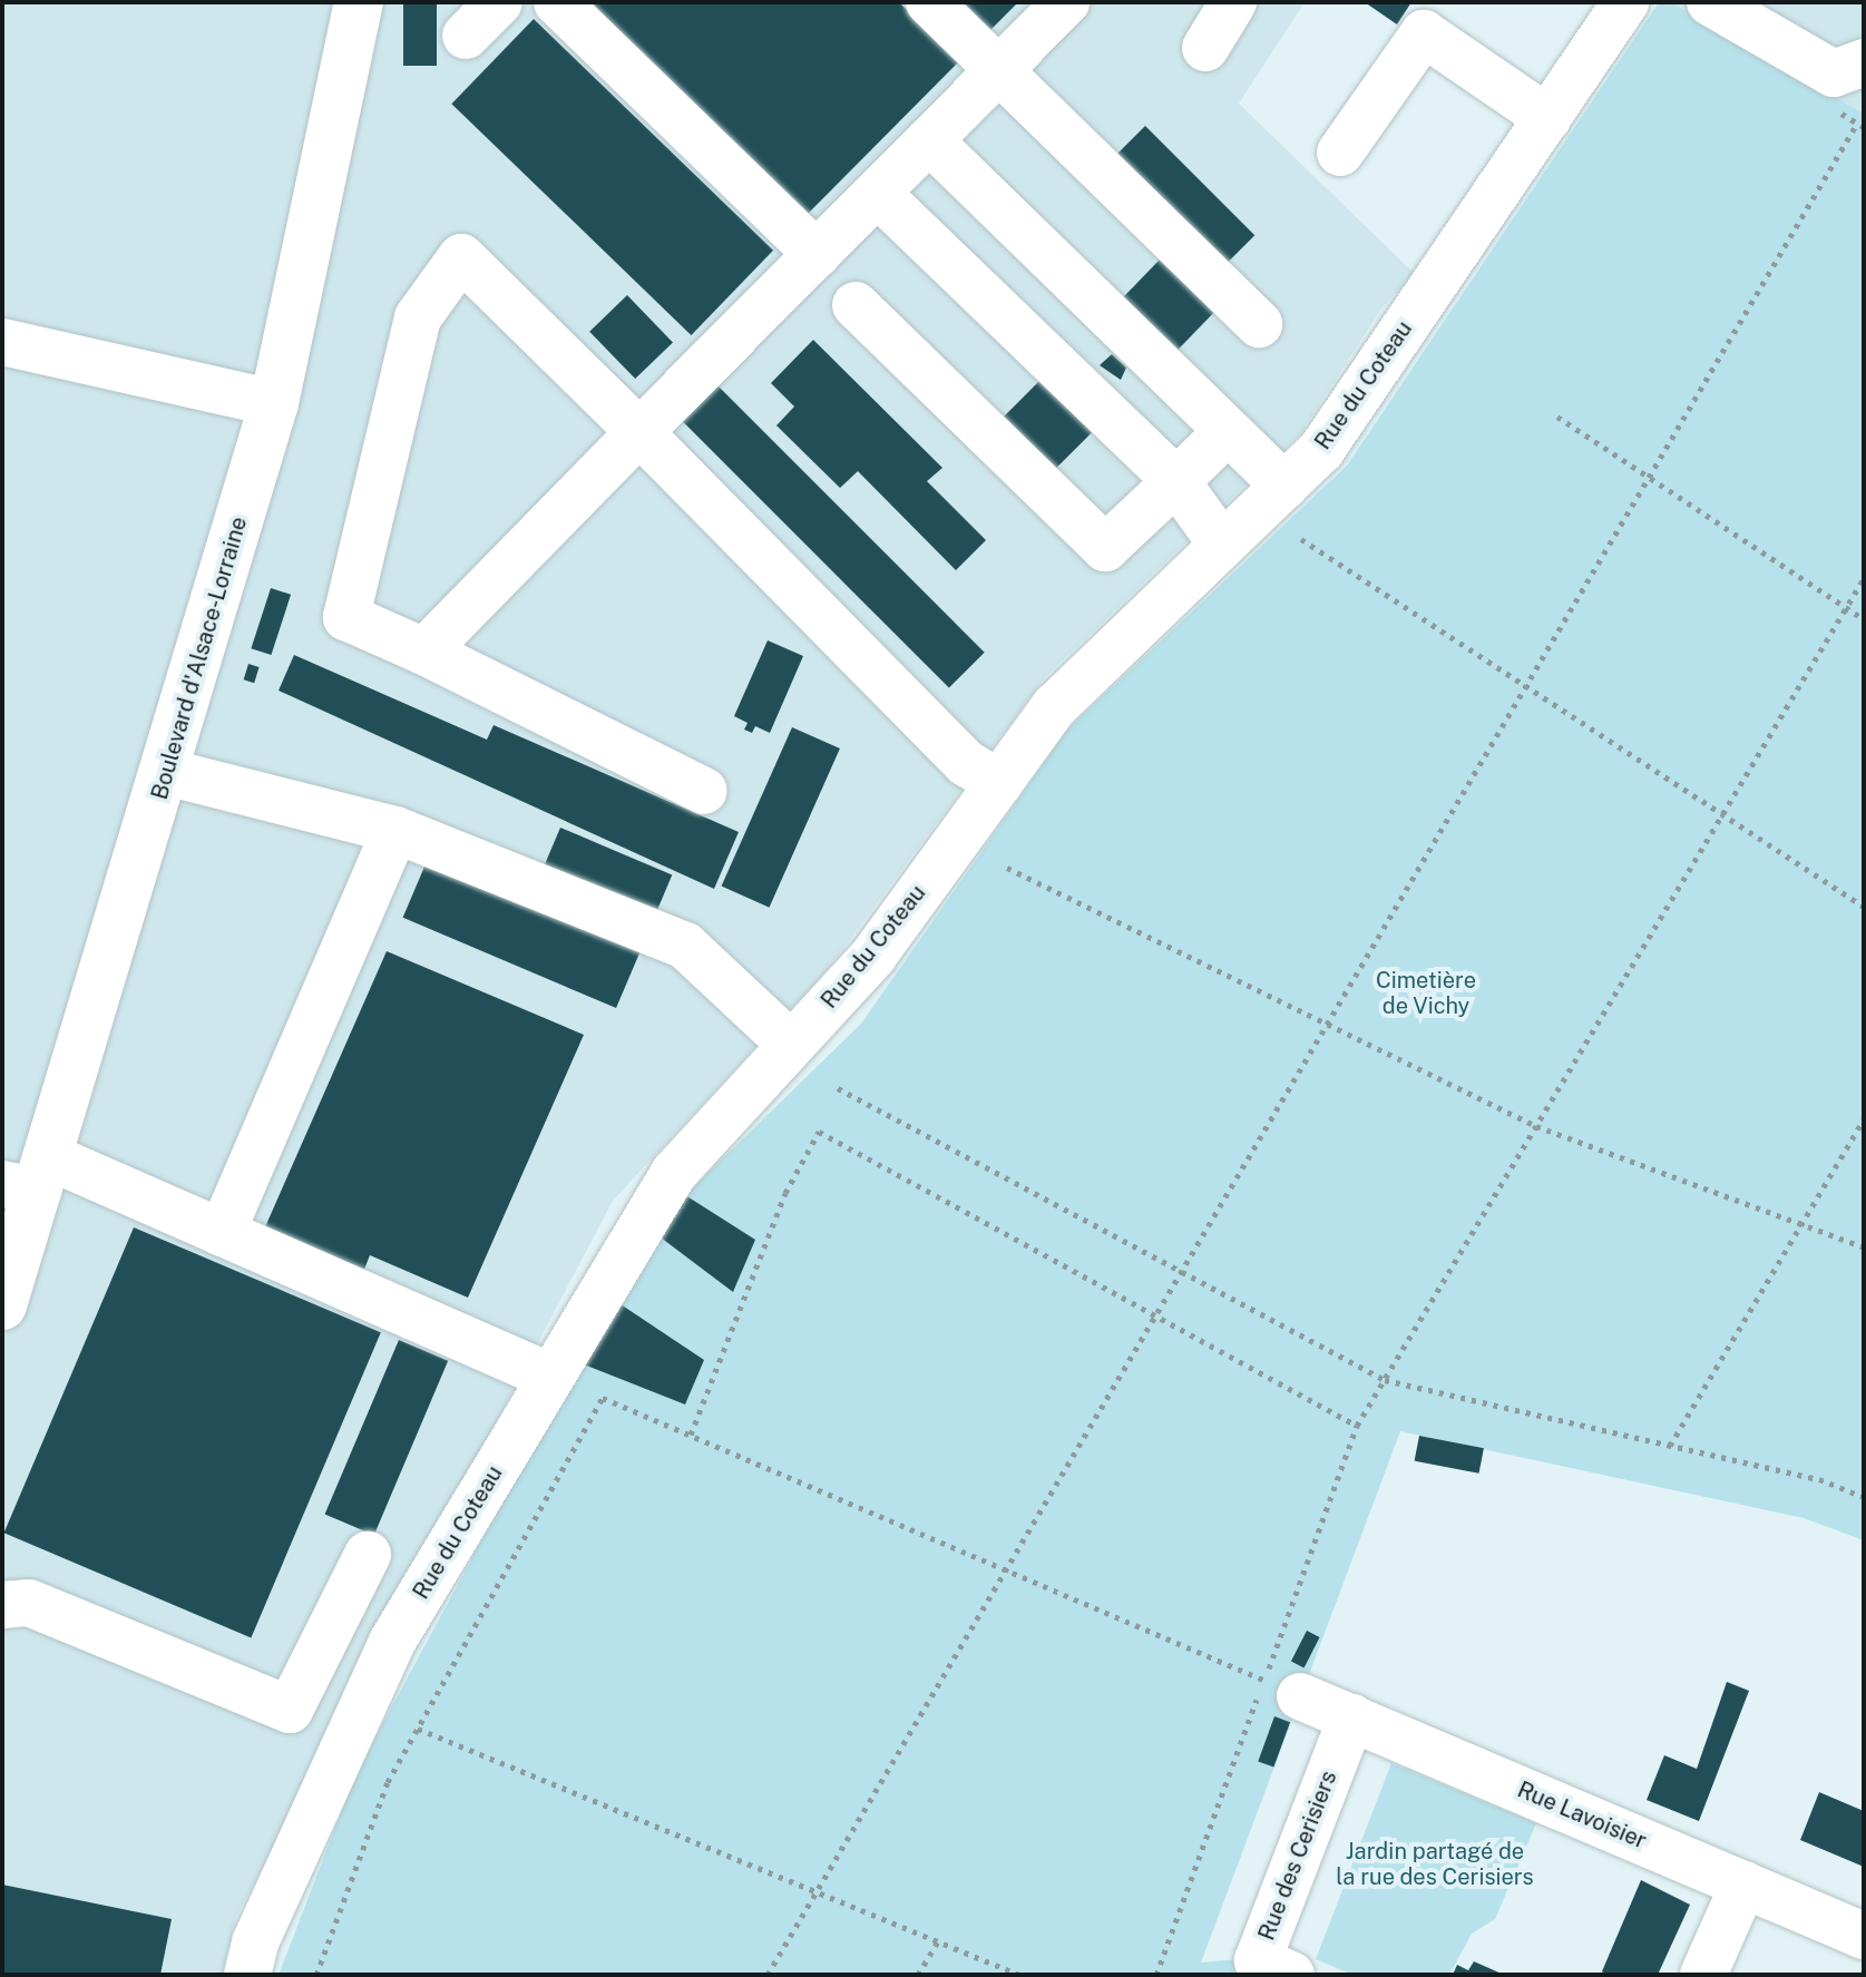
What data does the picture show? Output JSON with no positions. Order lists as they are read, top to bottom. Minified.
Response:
{"streets":{"main road":["Boulevard d'Alsace-Lorraine"],"street":["Rue du Coteau","Rue Lavoisier","Rue des Cerisiers"]},"crossings":[["Rue Lavoisier","Rue des Cerisiers"]],"parks":["Cimetière de Vichy","Jardin partagé de la rue des Cerisiers"]}
